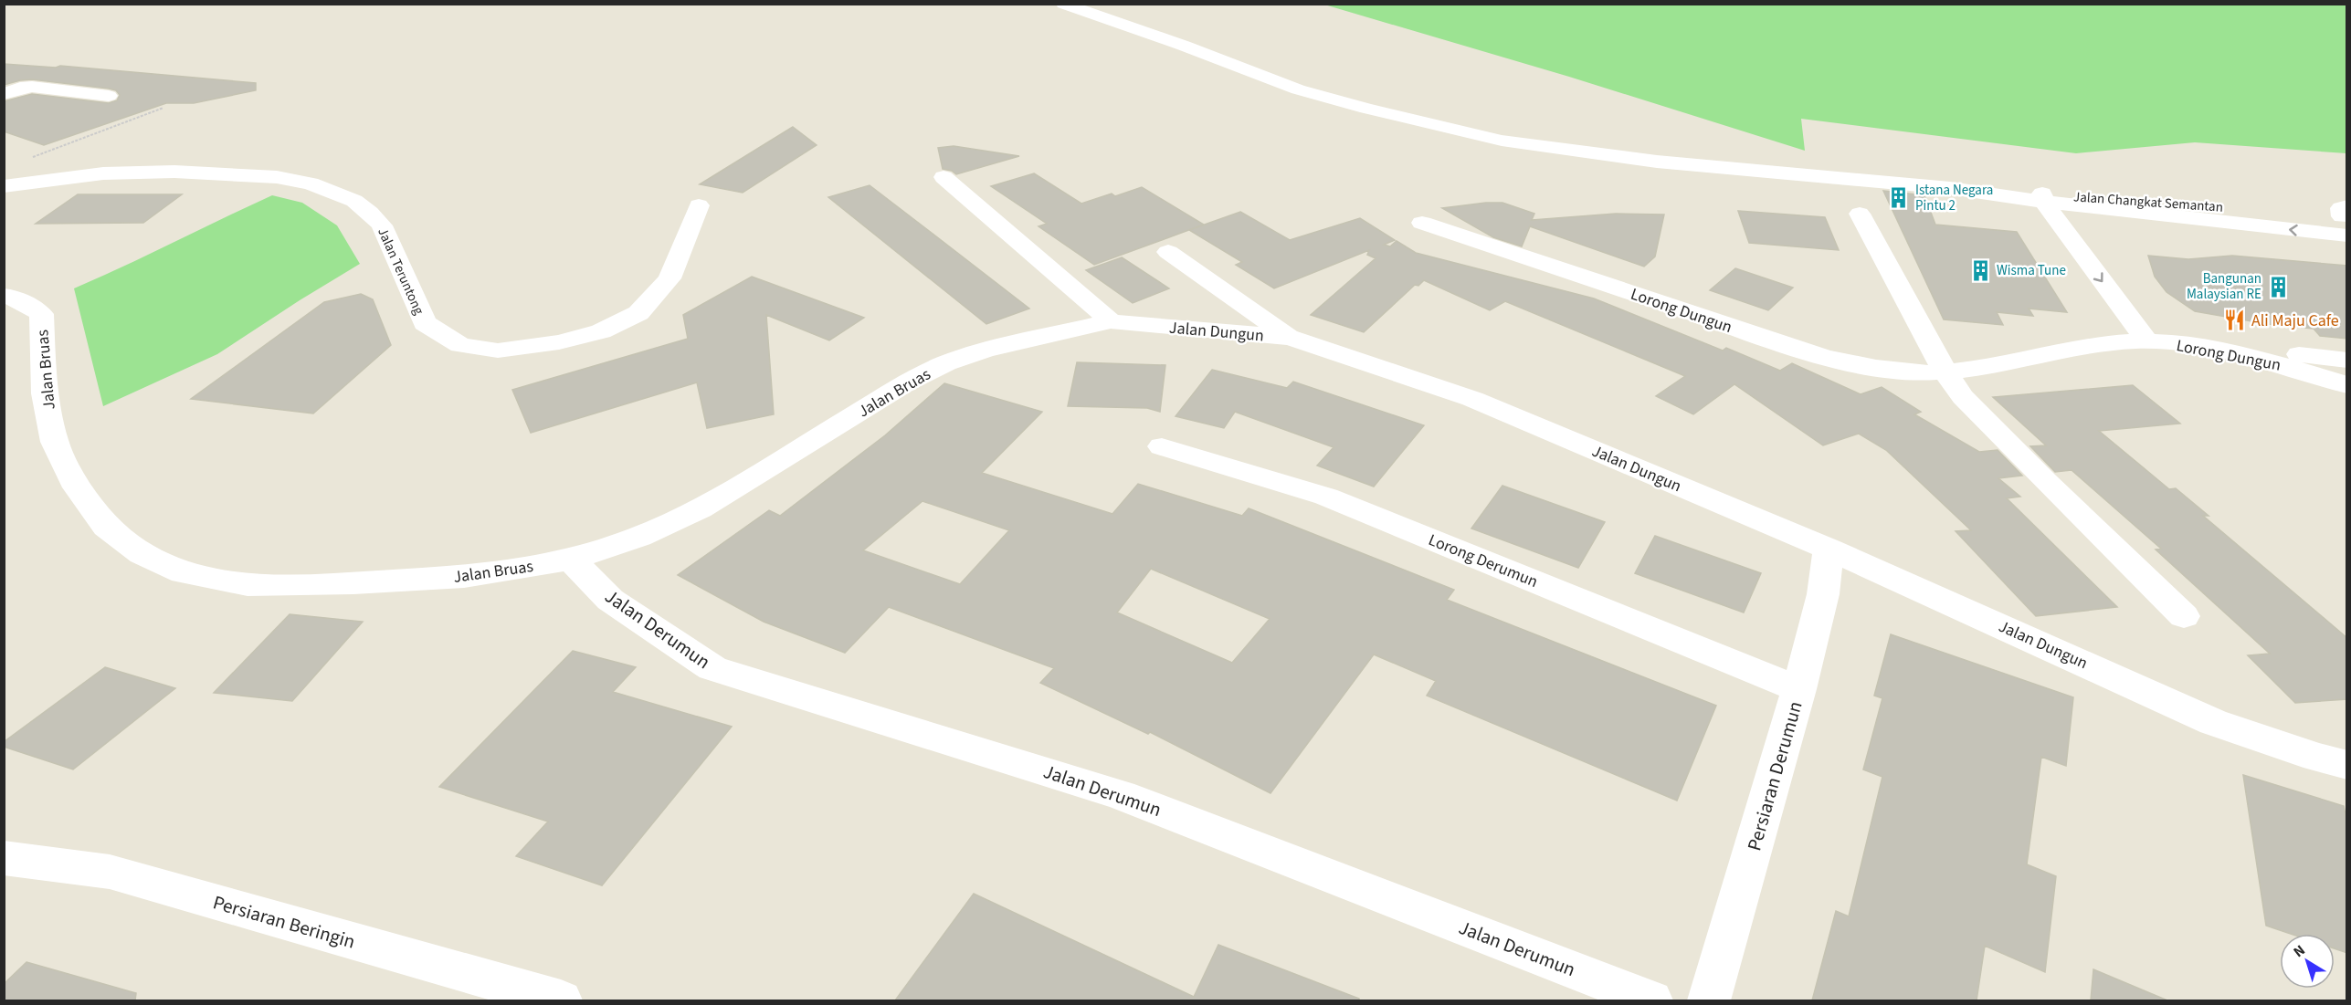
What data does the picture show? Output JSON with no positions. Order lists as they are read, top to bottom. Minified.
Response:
{"streets":{"street":["Jalan Changkat Semantan","Jalan Teruntong","Lorong Dungun","Jalan Dungun","Jalan Bruas","Lorong Derumun","Jalan Derumun","Persiaran Derumun","Persiaran Beringin"]},"crossings":[["Jalan Dungun","Jalan Bruas"],["Jalan Dungun","Persiaran Derumun"],["Jalan Bruas","Jalan Derumun"],["Lorong Derumun","Persiaran Derumun"]],"places":{"building":["Istana Negara Pintu 2","Wisma Tune","Bangunan Malaysian RE"],"restaurant":["Ali Maju Cafe"]},"north":"top left"}
